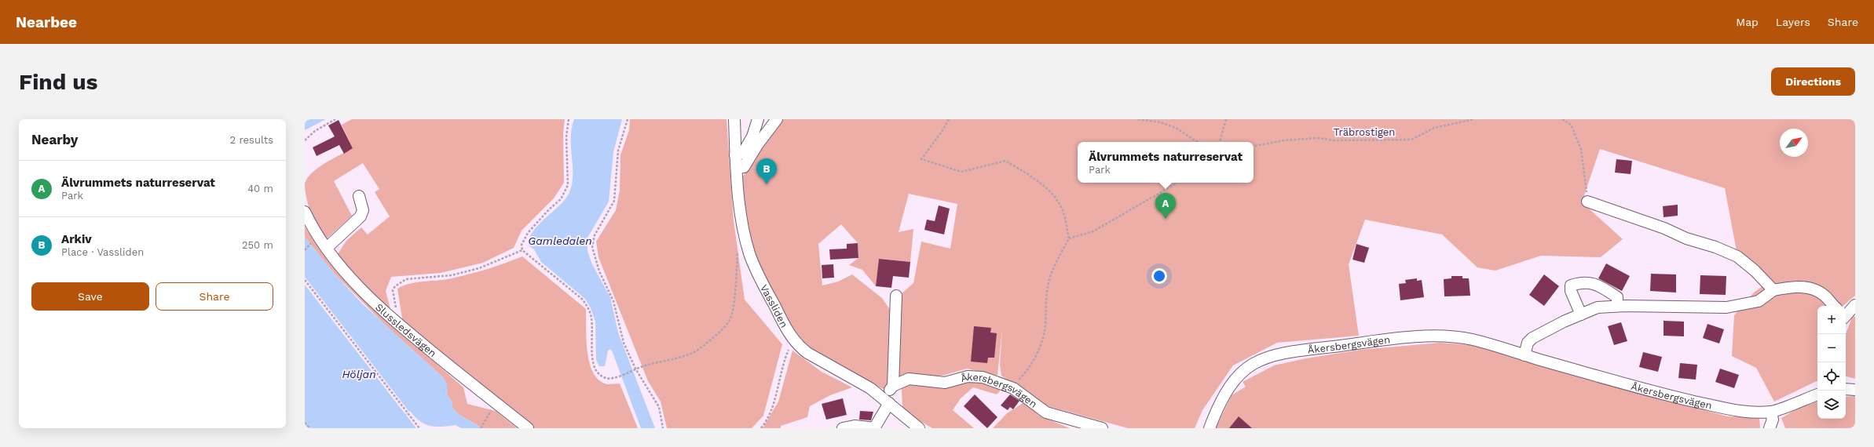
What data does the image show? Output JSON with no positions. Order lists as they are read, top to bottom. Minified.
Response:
{"streets":{"street":["Vassliden","Slussledsvägen","Åkersbergsvägen"],"path":["Träbrostigen"]},"crossings":[["Vassliden","Åkersbergsvägen"]],"water":["Gamledalen","Höljan"],"north":"top right","page":{"header":"Nearbee","nav":["Map","Layers","Share"],"buttons":["Directions",["Save","Share"]],"title":"Find us","heading":["Nearby","2 results"],"popup":["Älvrummets naturreservat","Park"],"pins":["B","A"],"list":[{"mark":"A","name":"Älvrummets naturreservat","note":"Park","value":"40 m"},{"mark":"B","name":"Arkiv","note":"Place · Vassliden","value":"250 m"}],"map_buttons":["+","−"]}}
